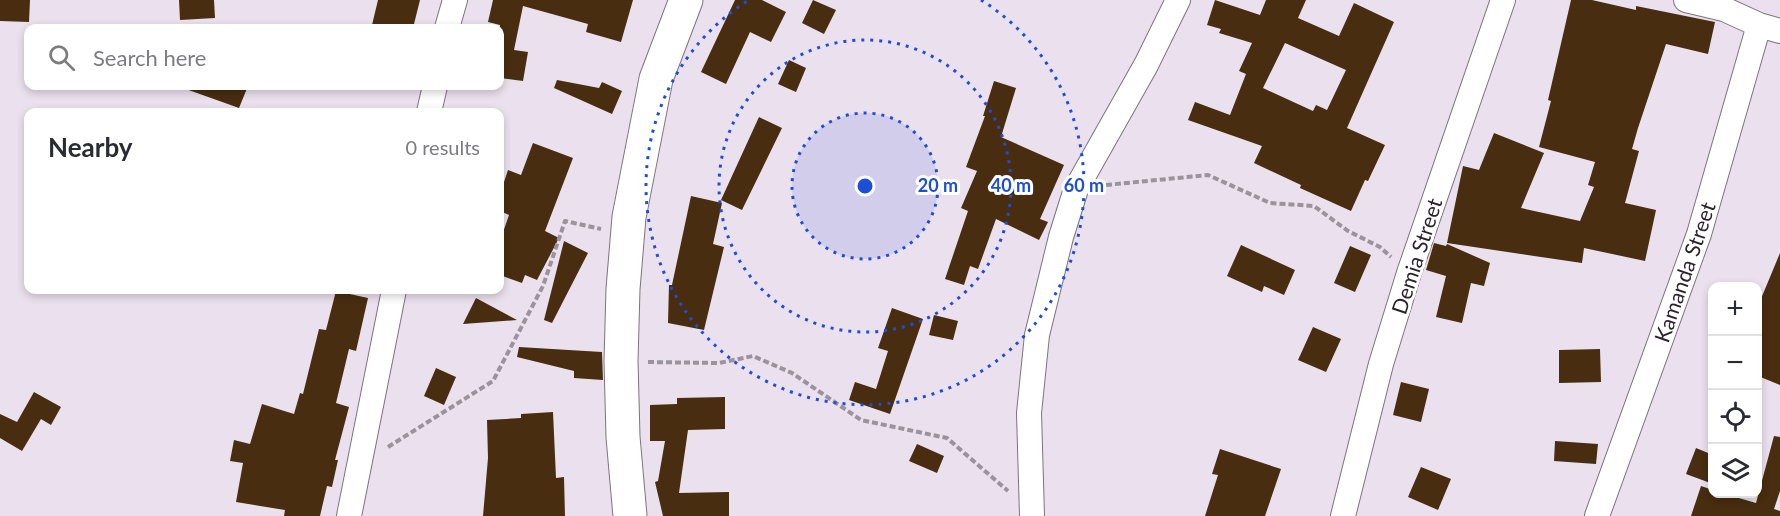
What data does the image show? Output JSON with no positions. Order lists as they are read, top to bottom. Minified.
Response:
{"streets":{"street":["Demia Street","Kamanda Street"]},"page":{"search":"Search here","heading":["Nearby","0 results"],"map_buttons":["+","−"]},"rings":["20 m","40 m","60 m"]}
